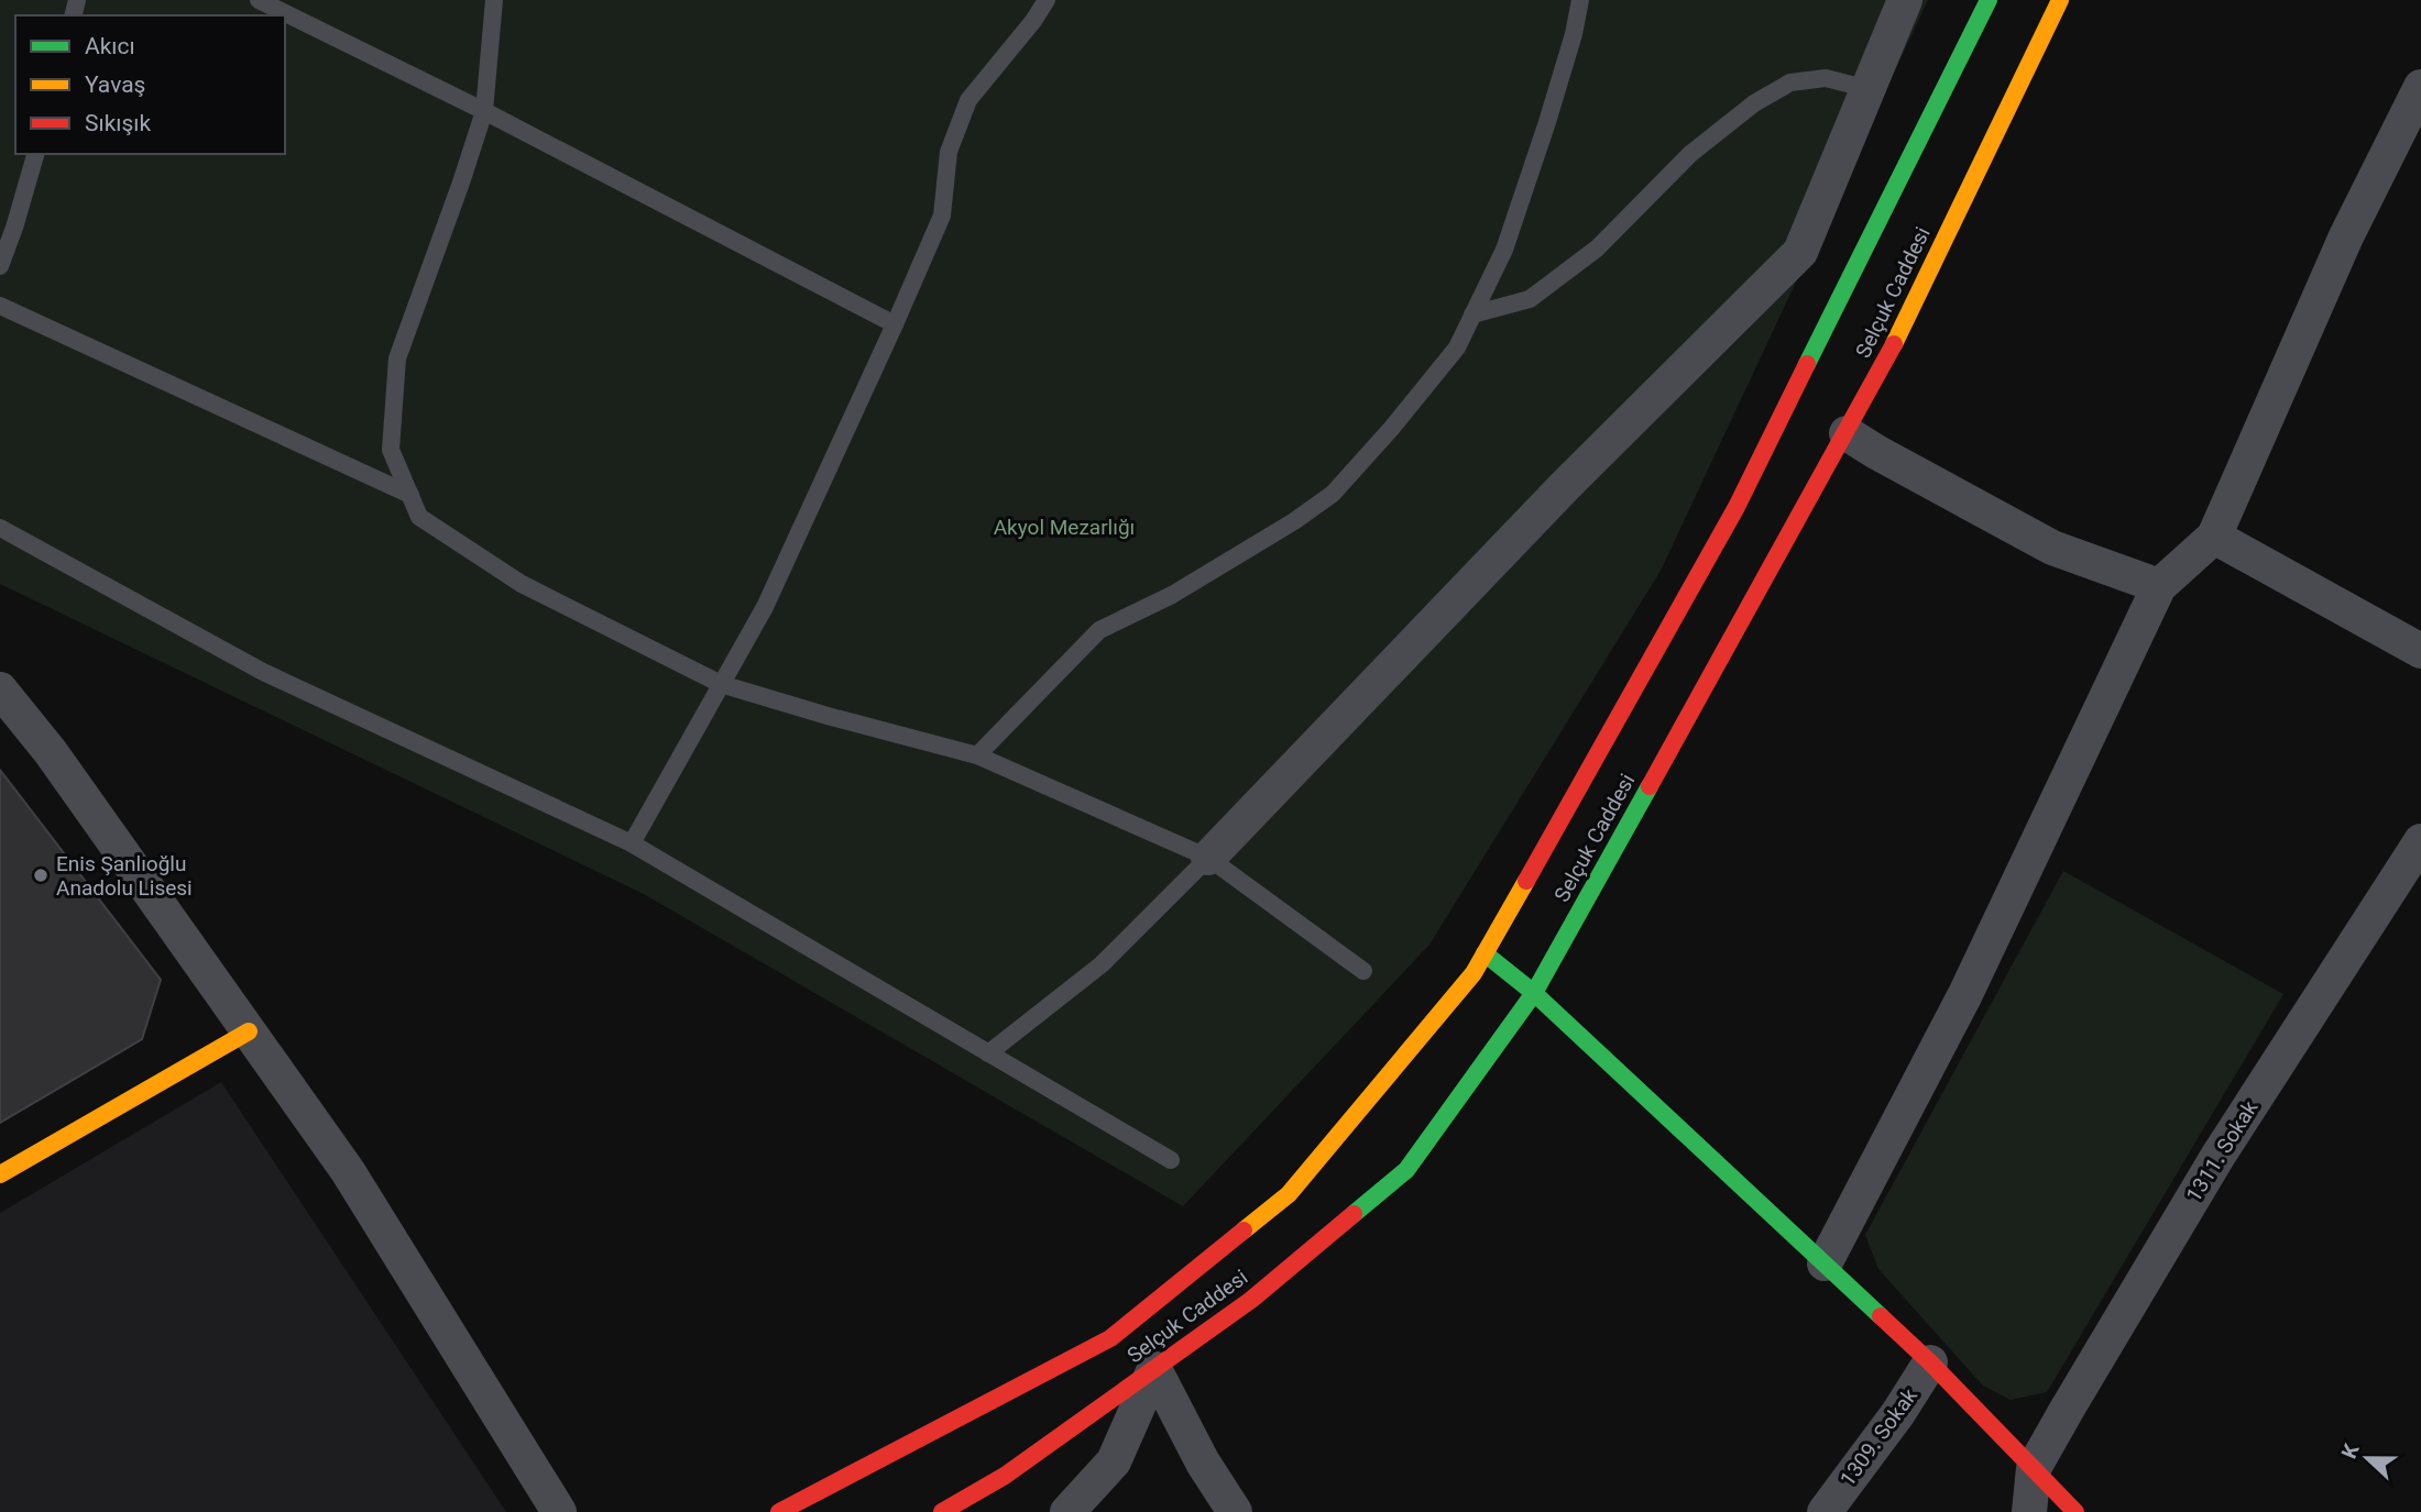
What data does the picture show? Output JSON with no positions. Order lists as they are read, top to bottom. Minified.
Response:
{"streets":{"main road":["Selçuk Caddesi"],"street":["1311. Sokak","1309. Sokak"]},"parks":["Akyol Mezarlığı"],"places":["Enis Şanlıoğlu Anadolu Lisesi"],"legend":["Akıcı","Yavaş","Sıkışık"],"north":"left"}
